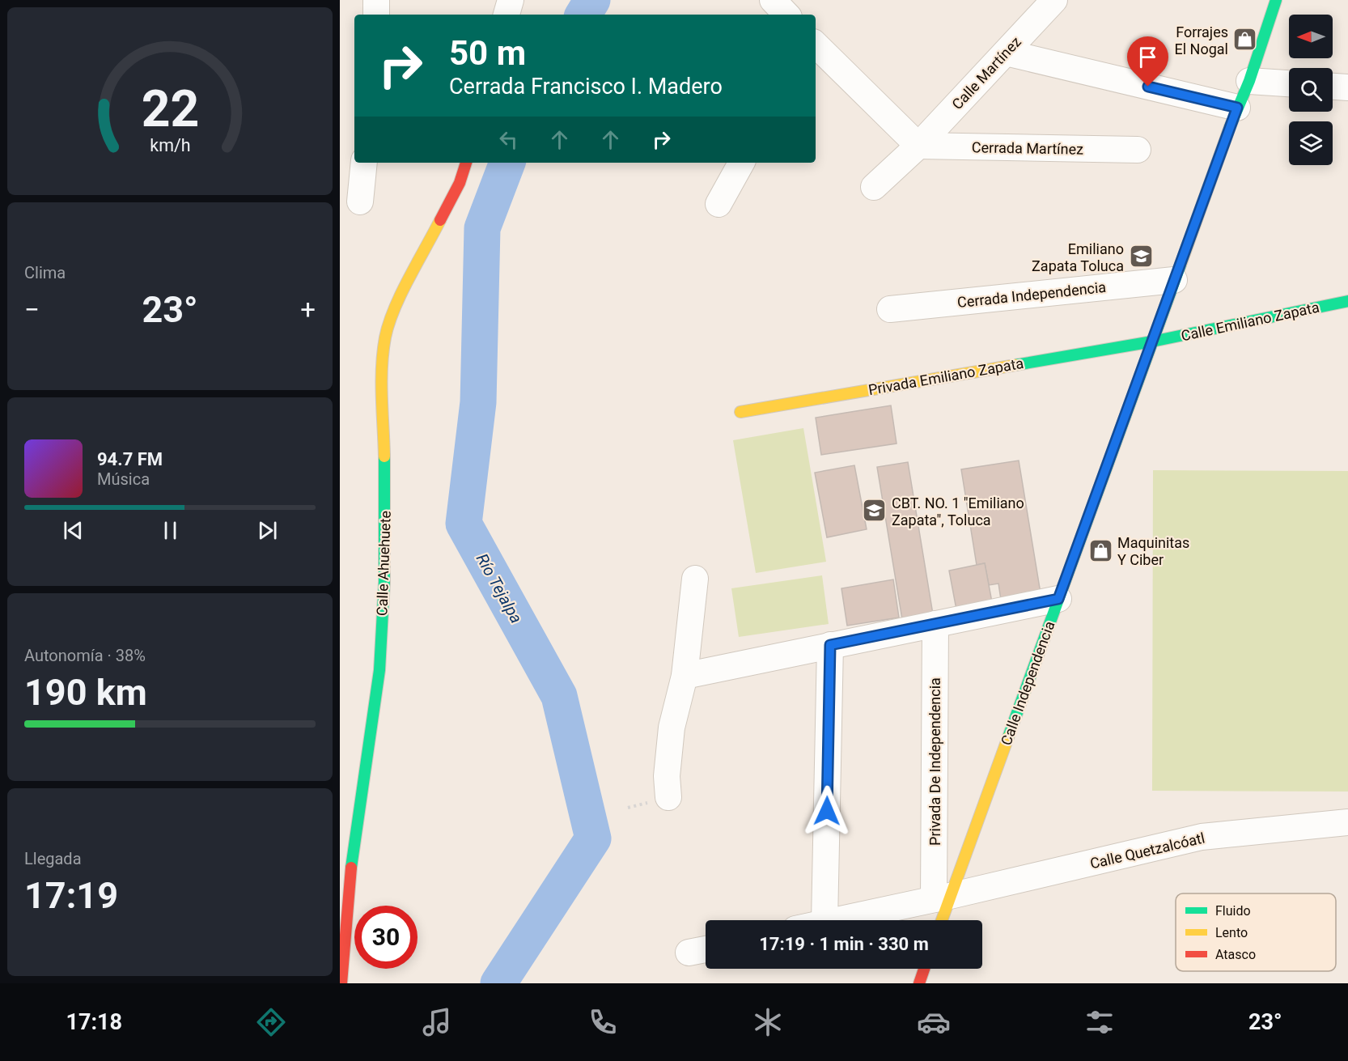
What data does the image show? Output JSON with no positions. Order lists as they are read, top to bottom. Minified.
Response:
{"streets":{"street":["Calle Martínez","Cerrada Martínez","Cerrada Independencia","Calle Emiliano Zapata","Privada Emiliano Zapata","Calle Ahuehuete","Calle Independencia","Privada De Independencia","Calle Quetzalcóatl"]},"crossings":[["Calle Martínez","Cerrada Martínez"],["Cerrada Independencia","Calle Independencia"],["Calle Emiliano Zapata","Privada Emiliano Zapata"],["Calle Emiliano Zapata","Calle Independencia"],["Privada Emiliano Zapata","Calle Independencia"],["Calle Independencia","Privada De Independencia"],["Calle Independencia","Calle Quetzalcóatl"],["Privada De Independencia","Calle Quetzalcóatl"]],"water":["Río Tejalpa"],"places":{"shop":["Forrajes El Nogal","Maquinitas Y Ciber"],"school or university":["Emiliano Zapata Toluca","CBT. NO. 1 \"Emiliano Zapata\", Toluca"]},"legend":["Fluido","Lento","Atasco"],"north":"left","page":{"turn":["50 m","Cerrada Francisco I. Madero"],"tile":["Clima",["Autonomía · 38%","190 km"],["Llegada","17:19"]],"heat":["−","23°","+"],"song":["94.7 FM","Música"],"limit":"30","trip":"17:19 · 1 min · 330 m","tabs":["17:18","23°"],"gauge":["22","km/h"]}}
